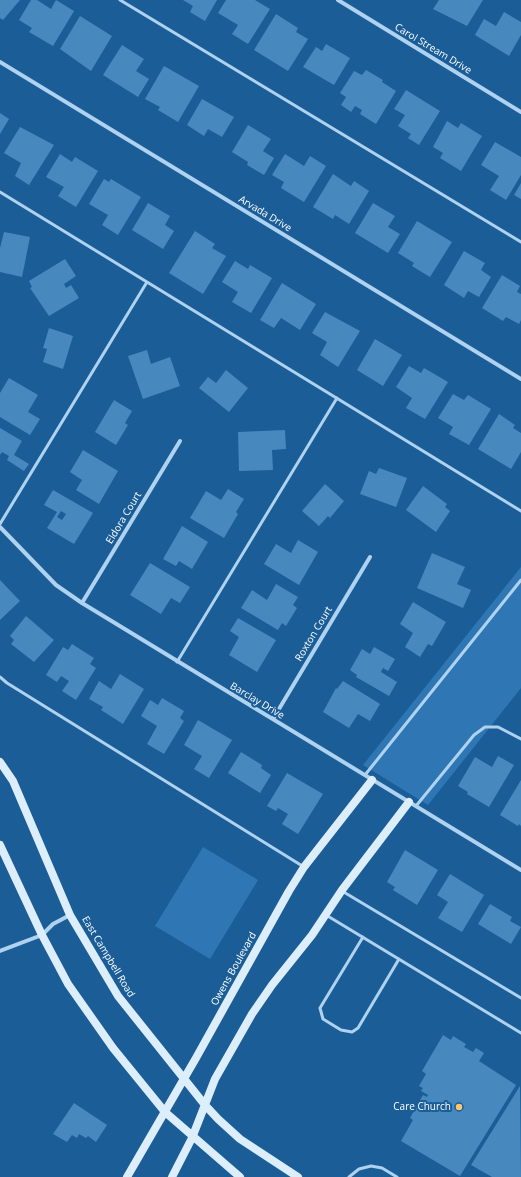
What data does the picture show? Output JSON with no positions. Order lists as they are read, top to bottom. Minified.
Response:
{"streets":{"main road":["East Campbell Road","Owens Boulevard"],"street":["Carol Stream Drive","Arvada Drive","Eldora Court","Roxton Court","Barclay Drive"]},"crossings":[["Eldora Court","Barclay Drive"],["Roxton Court","Barclay Drive"],["Barclay Drive","Owens Boulevard"],["East Campbell Road","Owens Boulevard"]],"places":["Care Church"]}
